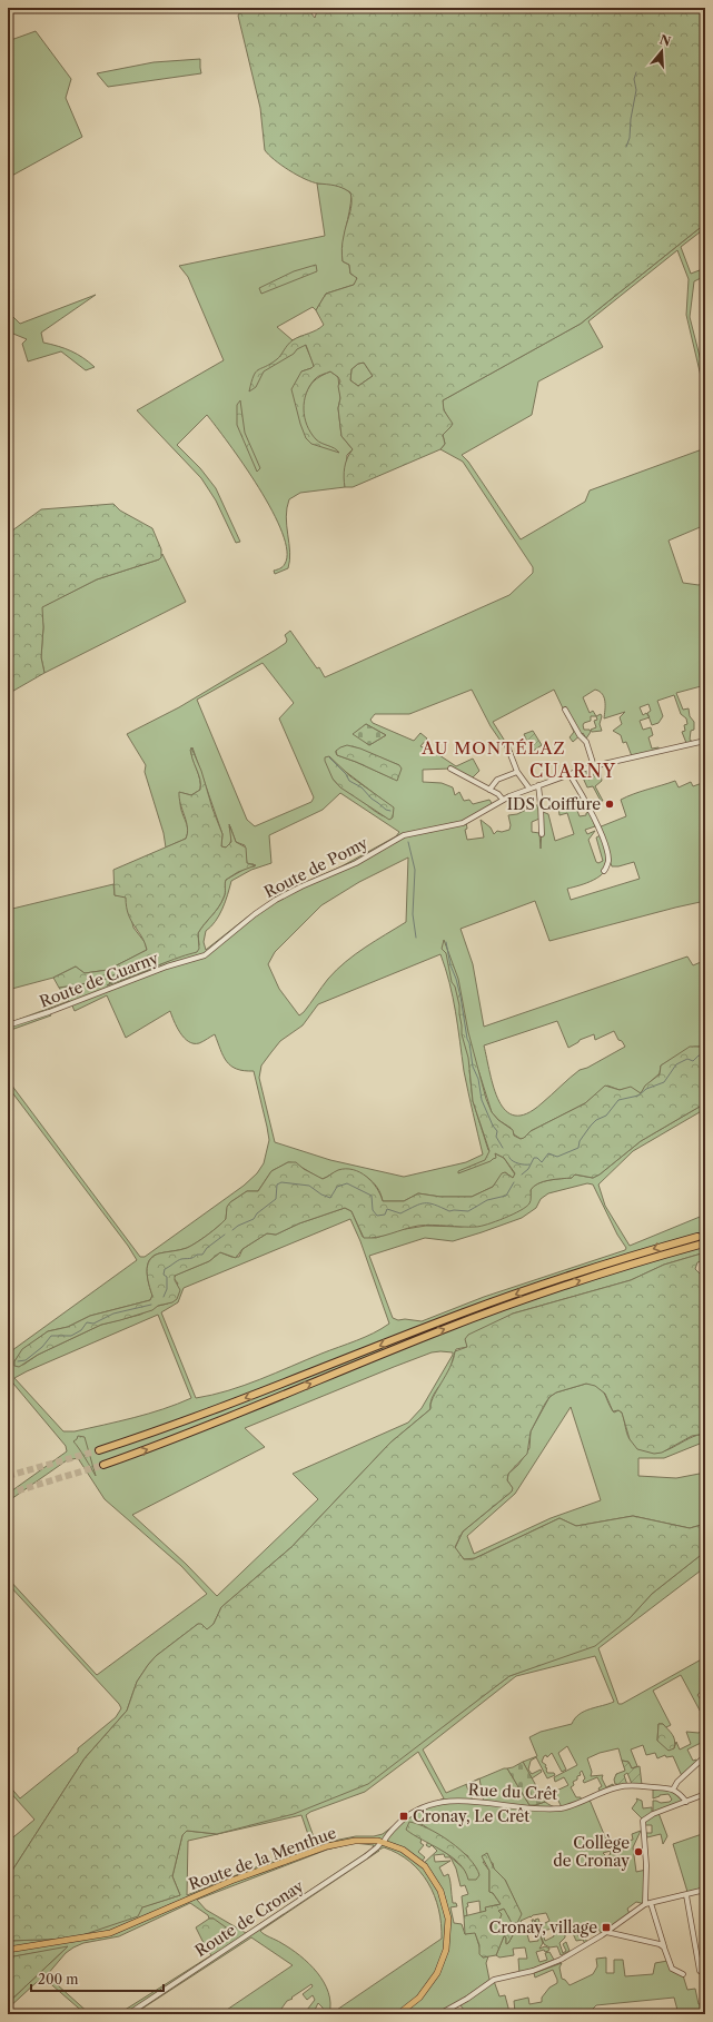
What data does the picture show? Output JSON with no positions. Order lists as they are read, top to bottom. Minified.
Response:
{"streets":{"main road":["Route de la Menthue"],"street":["Route de Pomy","Route de Cuarny","Rue du Crêt","Route de Cronay"]},"crossings":[["Route de Pomy","Route de Cuarny"],["Rue du Crêt","Route de la Menthue"],["Rue du Crêt","Route de Cronay"],["Route de la Menthue","Route de Cronay"]],"districts":["AU MONTÉLAZ","CUARNY"],"places":{"other":["IDS Coiffure","Collège de Cronay"],"transit":["Cronay, Le Crêt","Cronay, village"]},"scale_bar":"200 m","north":"top"}
